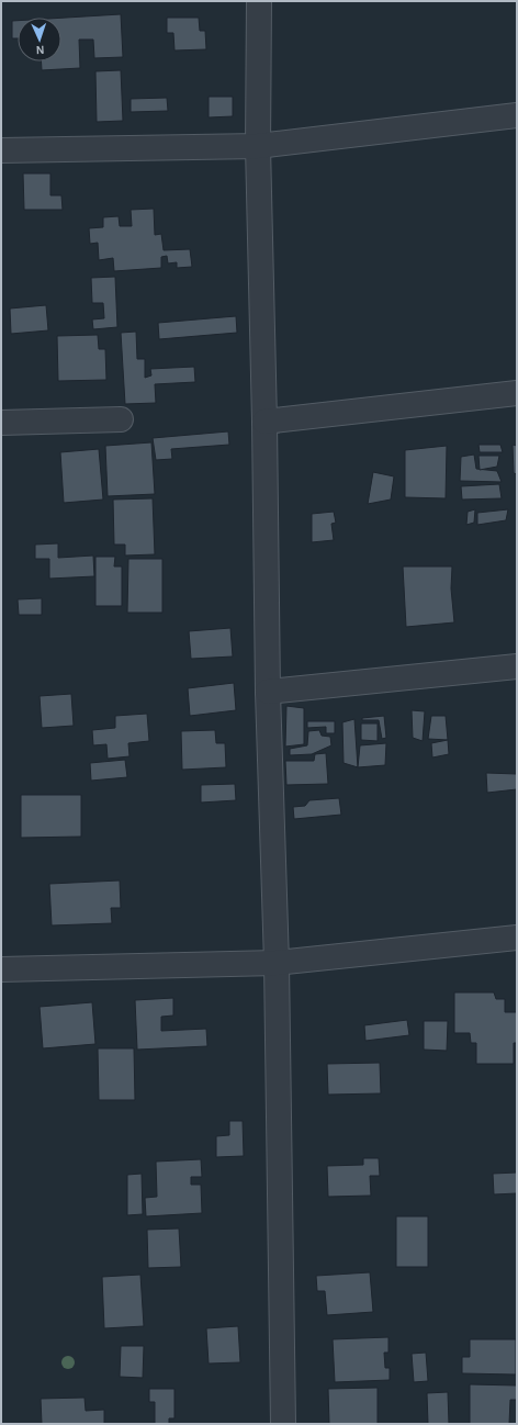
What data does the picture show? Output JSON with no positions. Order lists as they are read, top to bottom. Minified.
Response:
{"north":"bottom"}
